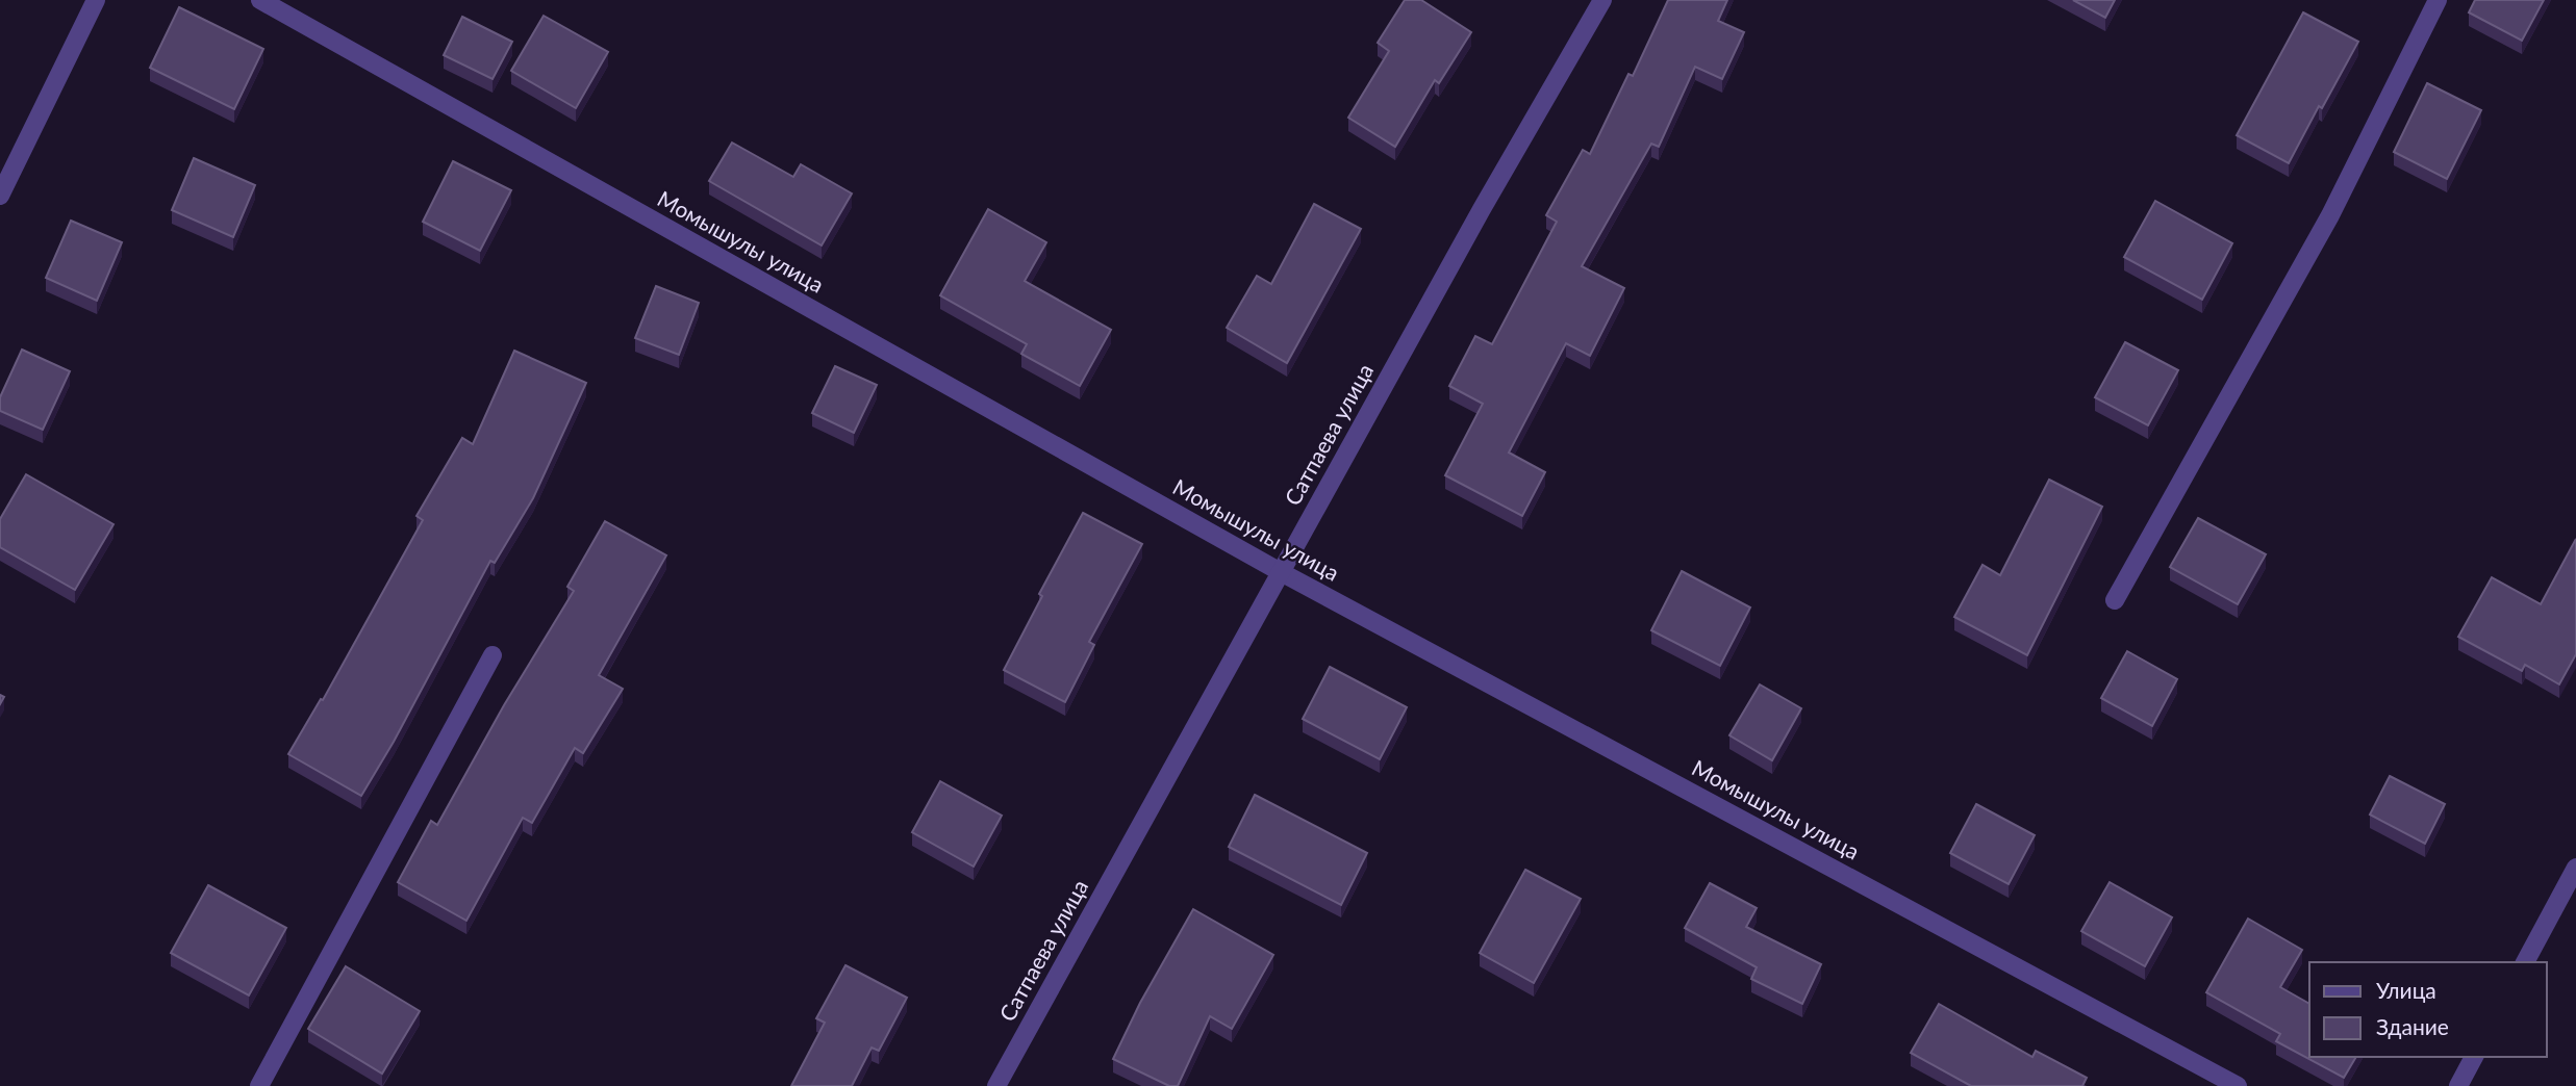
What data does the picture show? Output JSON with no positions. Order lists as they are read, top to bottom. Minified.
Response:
{"streets":{"street":["Момышулы улица","Сатпаева улица"]},"crossings":[["Момышулы улица","Сатпаева улица"]],"legend":["Улица","Здание"]}
